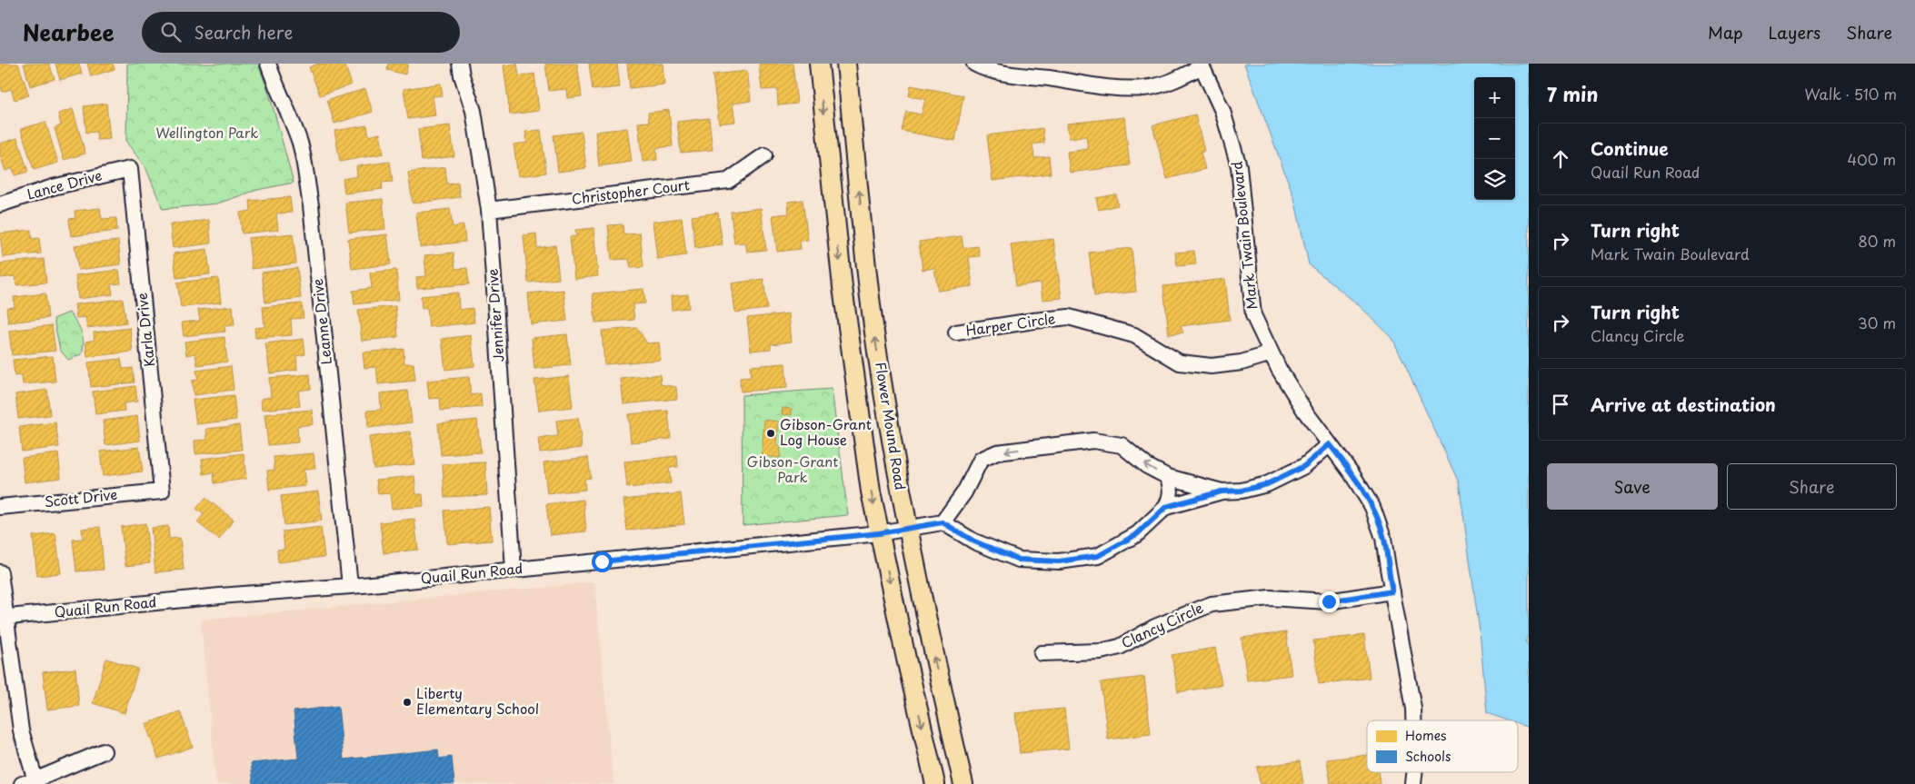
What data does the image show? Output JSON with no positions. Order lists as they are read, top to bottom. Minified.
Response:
{"streets":{"main road":["Flower Mound Road"],"street":["Lance Drive","Christopher Court","Mark Twain Boulevard","Jennifer Drive","Leanne Drive","Harper Circle","Karla Drive","Scott Drive","Quail Run Road","Clancy Circle"]},"crossings":[["Lance Drive","Karla Drive"],["Christopher Court","Jennifer Drive"],["Mark Twain Boulevard","Harper Circle"],["Mark Twain Boulevard","Clancy Circle"],["Jennifer Drive","Quail Run Road"],["Leanne Drive","Quail Run Road"],["Karla Drive","Scott Drive"],["Flower Mound Road","Quail Run Road"]],"parks":["Wellington Park","Gibson-Grant Park"],"places":["Gibson-Grant Log House","Liberty Elementary School"],"legend":["Homes","Schools"],"page":{"header":"Nearbee","search":"Search here","nav":["Map","Layers","Share"],"heading":["7 min","Walk · 510 m"],"map_buttons":["+","−"],"list":[["Continue","Quail Run Road","400 m"],["Turn right","Mark Twain Boulevard","80 m"],["Turn right","Clancy Circle","30 m"],"Arrive at destination"],"buttons":["Save","Share"]}}
